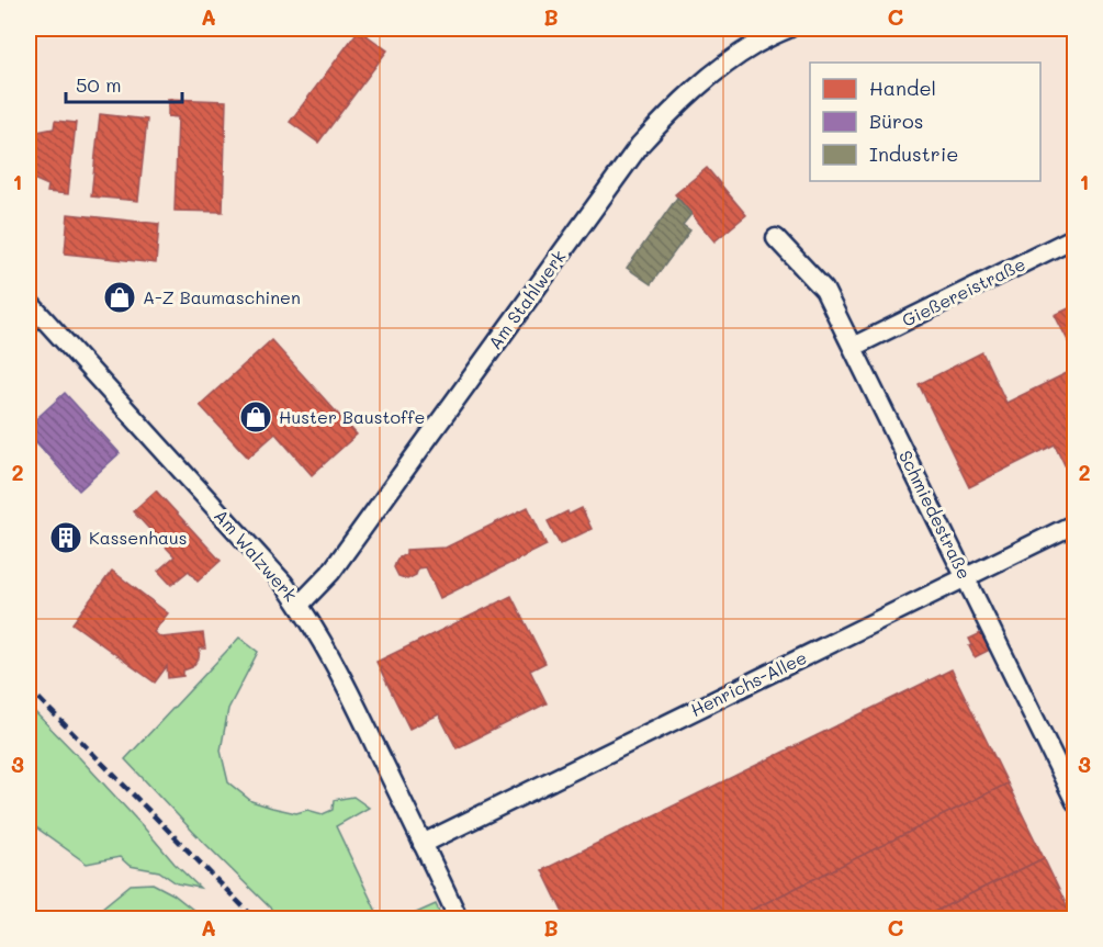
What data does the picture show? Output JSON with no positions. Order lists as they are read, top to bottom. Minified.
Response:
{"streets":{"street":["Gießereistraße","Am Stahlwerk","Schmiedestraße","Am Walzwerk","Henrichs-Allee"]},"crossings":[["Gießereistraße","Schmiedestraße"],["Am Stahlwerk","Am Walzwerk"],["Schmiedestraße","Henrichs-Allee"],["Am Walzwerk","Henrichs-Allee"]],"places":{"shop":["A-Z Baumaschinen","Huster Baustoffe"],"building":["Kassenhaus"]},"legend":["Handel","Büros","Industrie"],"scale_bar":"50 m","grid":{"columns":["A","B","C"],"rows":["1","2","3"]}}
